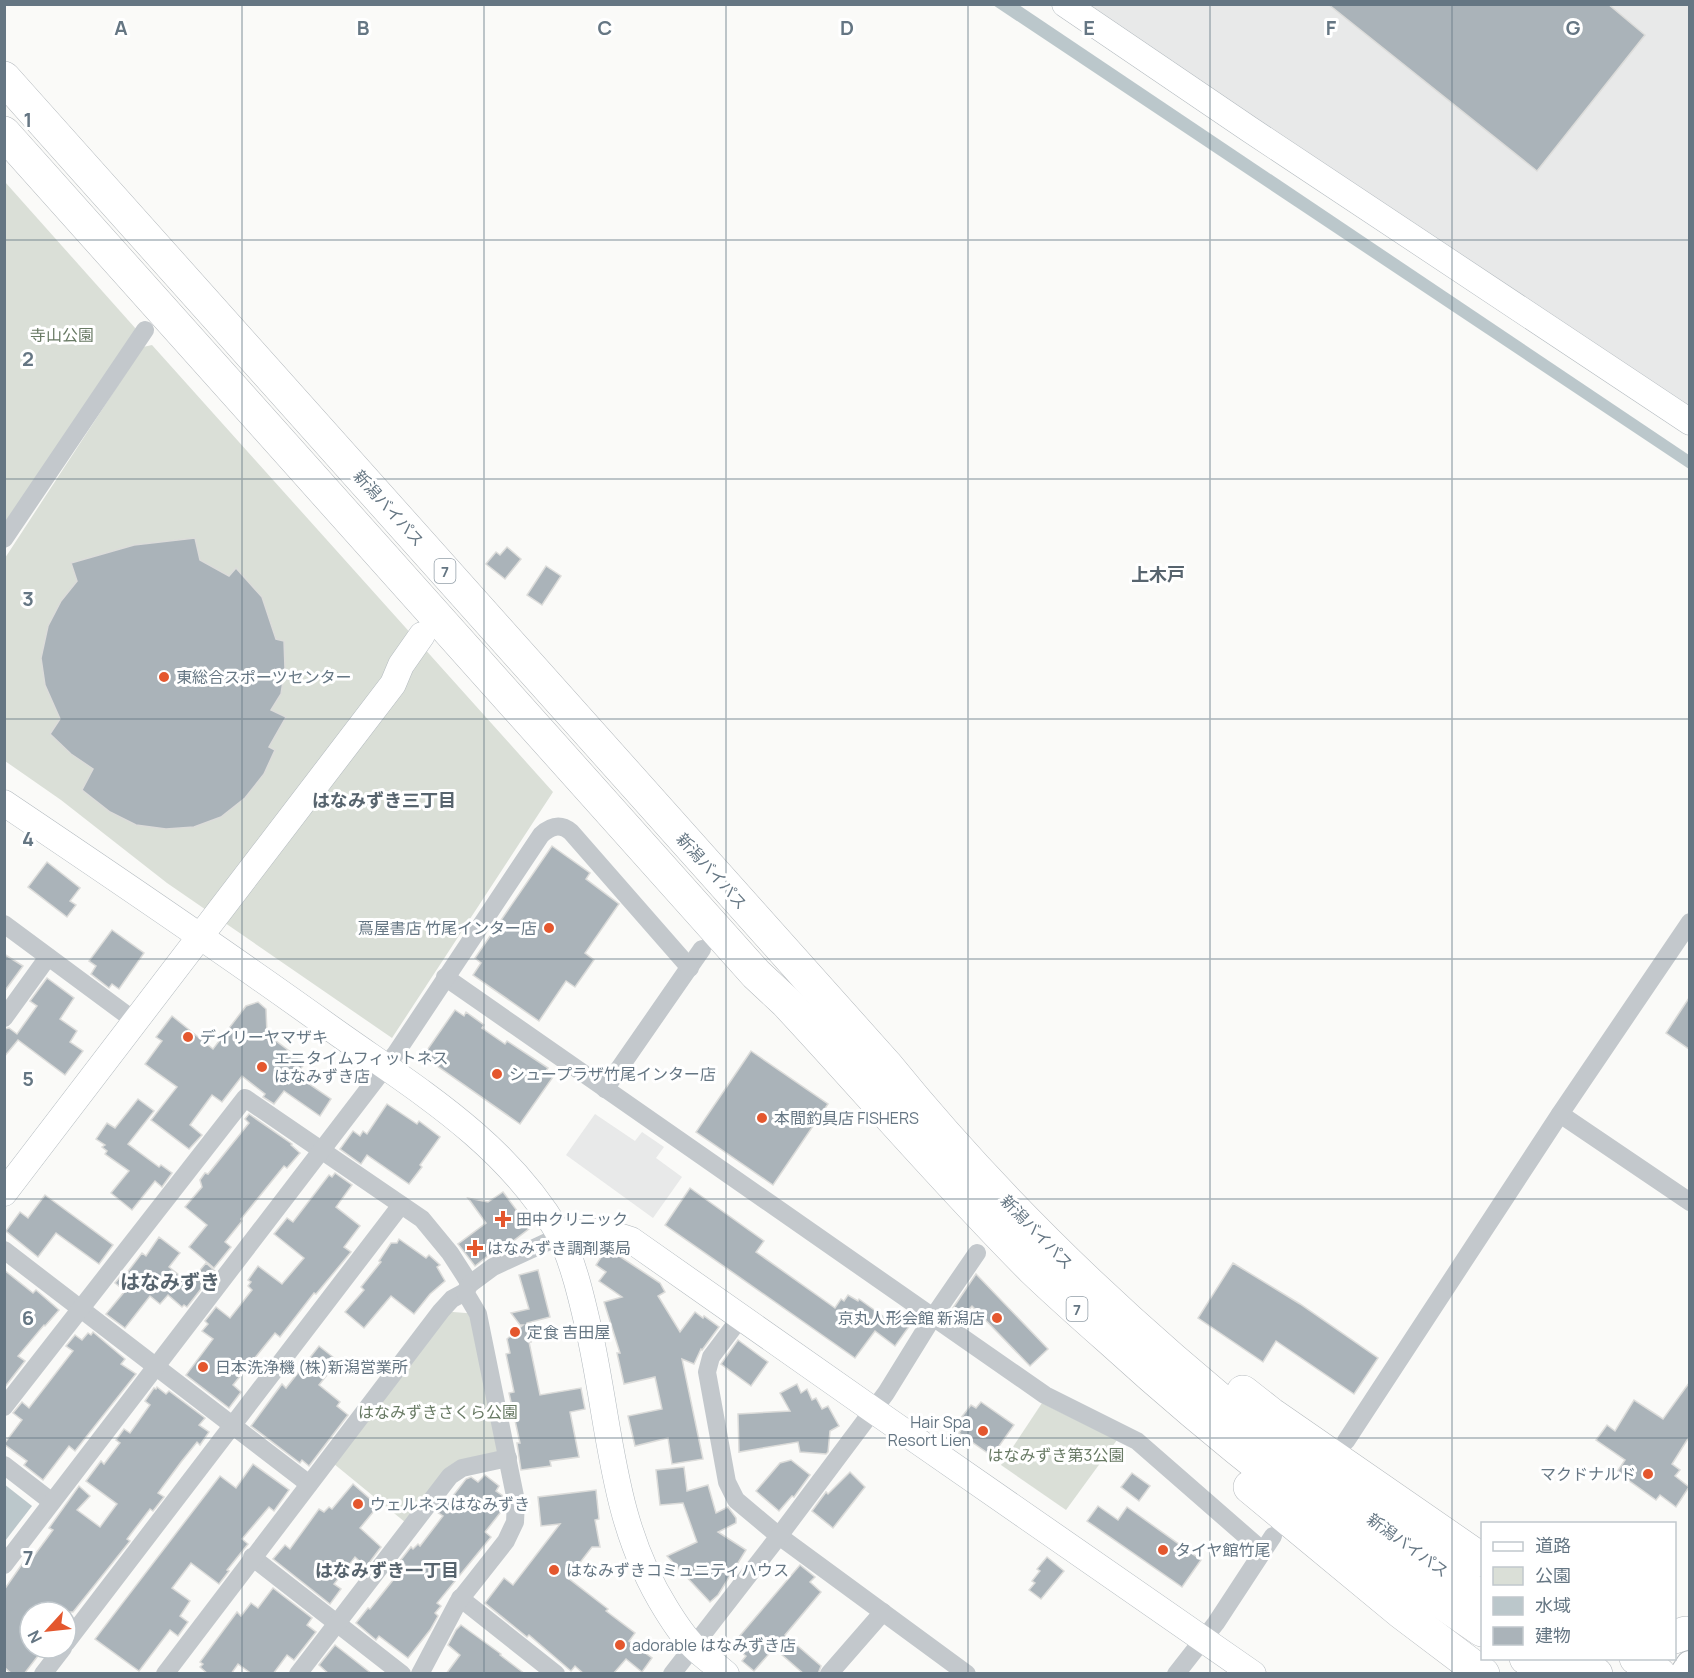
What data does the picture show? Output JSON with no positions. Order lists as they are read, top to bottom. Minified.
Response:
{"streets":{"highway":["新潟バイパス","7"]},"districts":["上木戸","はなみずき三丁目","はなみずき","はなみずき一丁目"],"parks":["寺山公園","はなみずきさくら公園","はなみずき第3公園"],"places":{"other":["東総合スポーツセンター","蔦屋書店 竹尾インター店","デイリーヤマザキ","エニタイムフィットネス はなみずき店","シュープラザ竹尾インター店","本間釣具店 FISHERS","京丸人形会館 新潟店","定食 吉田屋","日本洗浄機 (株)新潟営業所","Hair Spa Resort Lien","マクドナルド","ウェルネスはなみずき","タイヤ館竹尾","はなみずきコミュニティハウス","adorable はなみずき店"],"health":["田中クリニック","はなみずき調剤薬局"]},"legend":["道路","公園","水域","建物"],"north":"bottom left","grid":{"columns":["A","B","C","D","E","F","G"],"rows":["1","2","3","4","5","6","7"]}}
